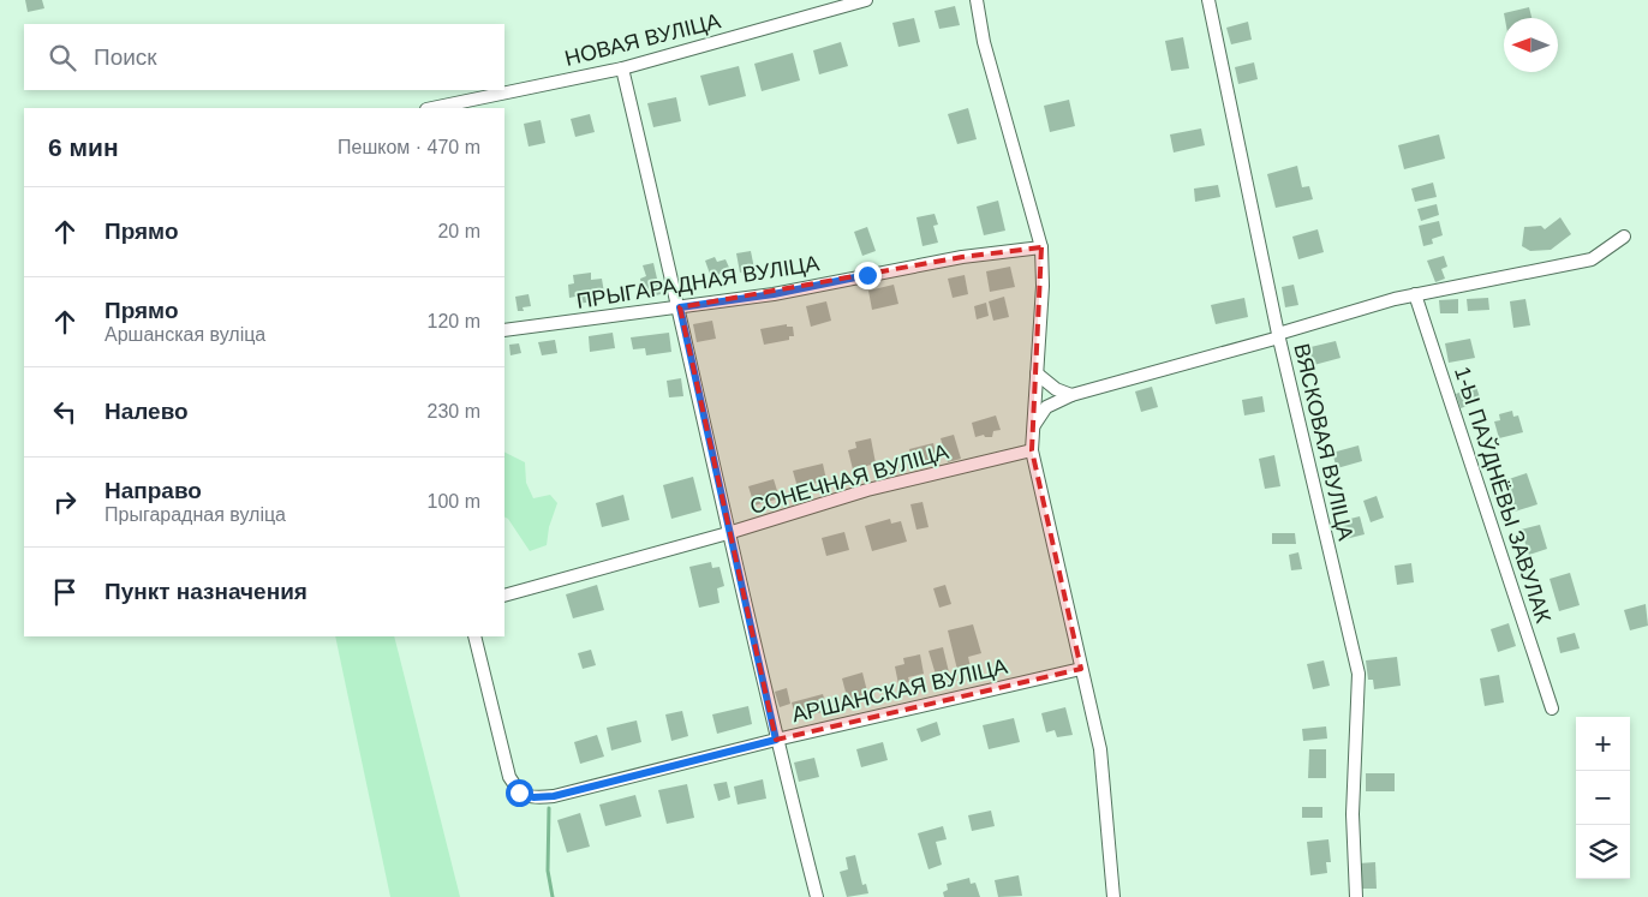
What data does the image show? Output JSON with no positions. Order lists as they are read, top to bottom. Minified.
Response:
{"streets":{"street":["НОВАЯ ВУЛІЦА","ПРЫГАРАДНАЯ ВУЛІЦА","ВЯСКОВАЯ ВУЛІЦА","СОНЕЧНАЯ ВУЛІЦА","1-Ы ПАЎДНЁВЫ ЗАВУЛАК","АРШАНСКАЯ ВУЛІЦА"]},"north":"left","page":{"search":"Поиск","heading":["6 мин","Пешком · 470 m"],"list":[["Прямо","20 m"],["Прямо","Аршанская вуліца","120 m"],["Налево","230 m"],["Направо","Прыгарадная вуліца","100 m"],"Пункт назначения"],"map_buttons":["+","−"]}}
